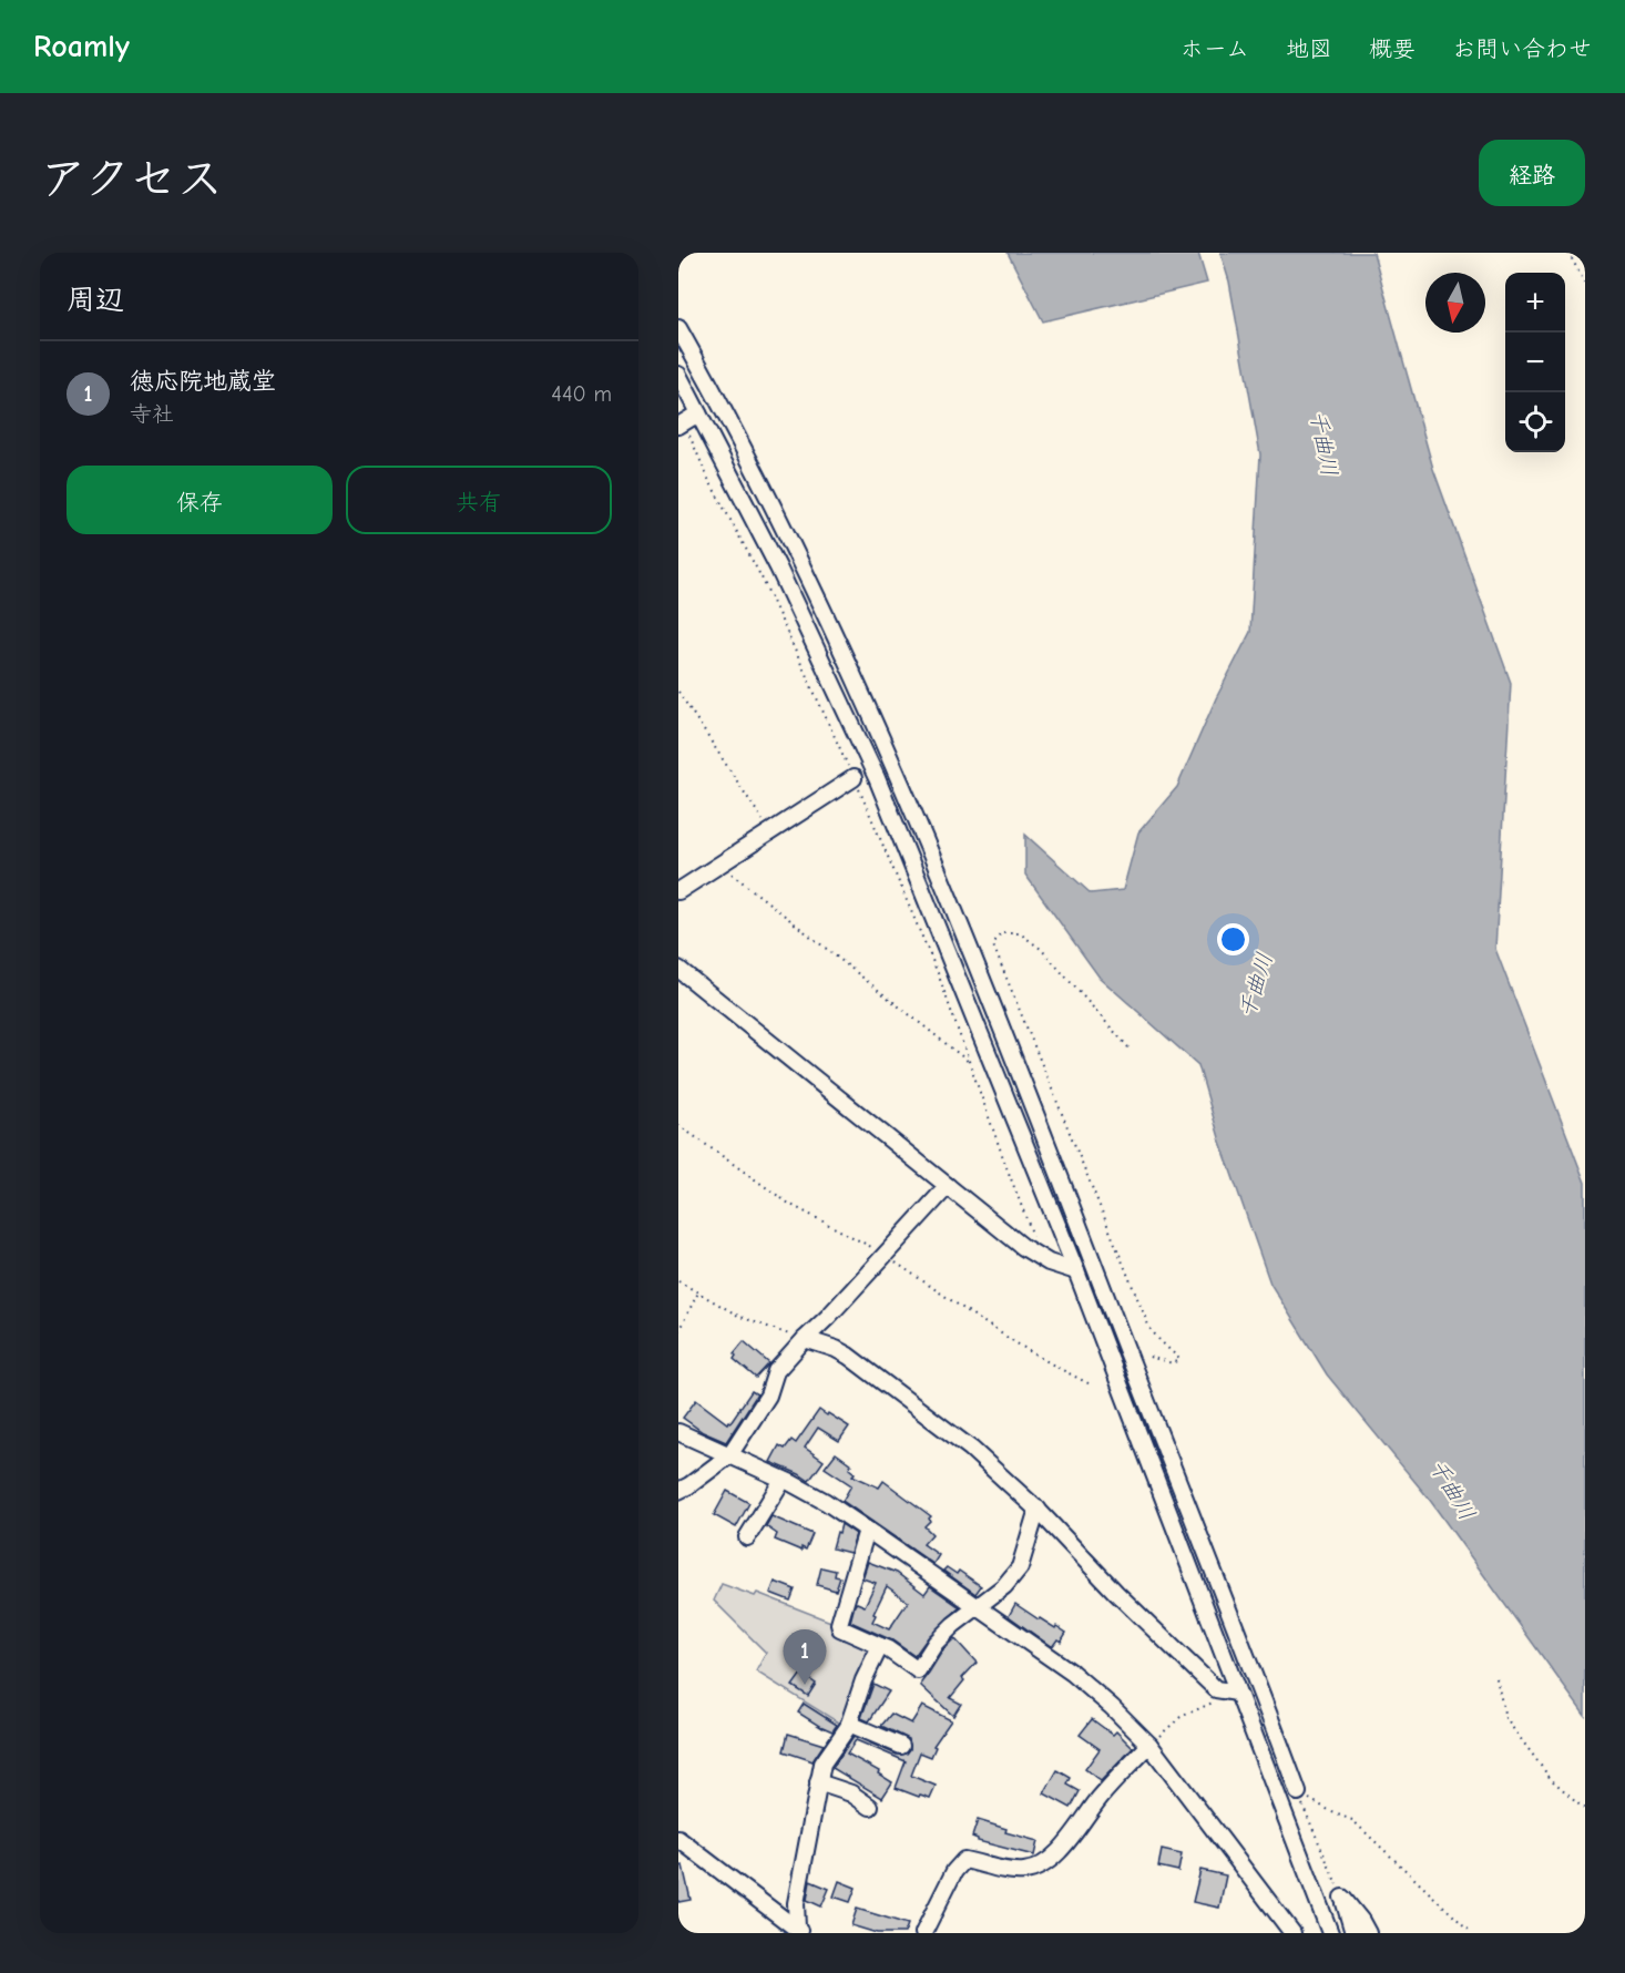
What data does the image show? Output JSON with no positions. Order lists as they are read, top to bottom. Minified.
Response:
{"water":["千曲川"],"north":"bottom","page":{"header":"Roamly","nav":["ホーム","地図","概要","お問い合わせ"],"title":"アクセス","buttons":["経路",["保存","共有"]],"heading":"周辺","map_buttons":["+","−"],"list":[{"mark":"1","name":"徳応院地蔵堂","note":"寺社","value":"440 m"}],"pins":"1"}}
